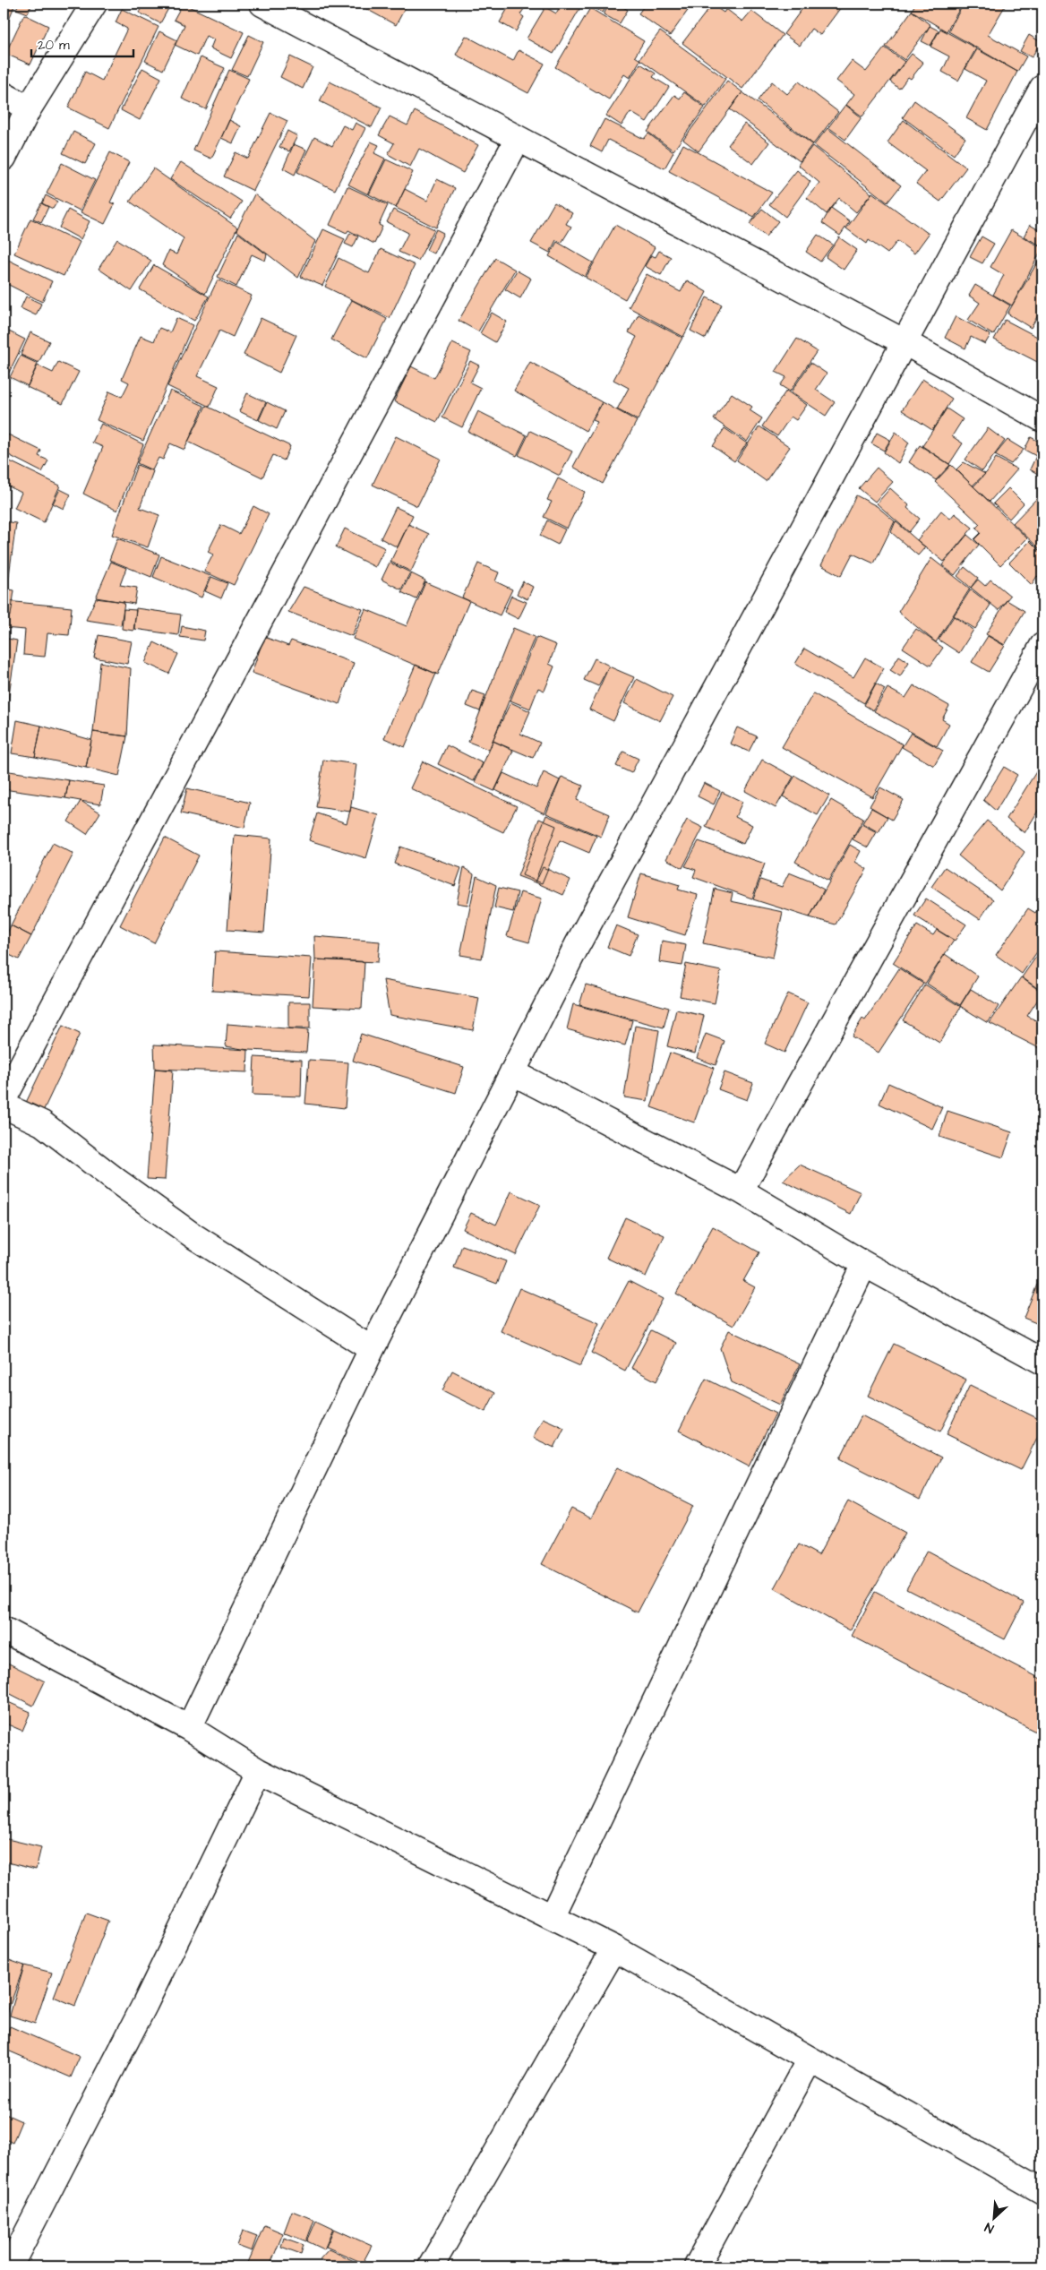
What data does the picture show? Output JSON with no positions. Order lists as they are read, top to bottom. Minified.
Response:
{"scale_bar":"20 m","north":"bottom left"}
